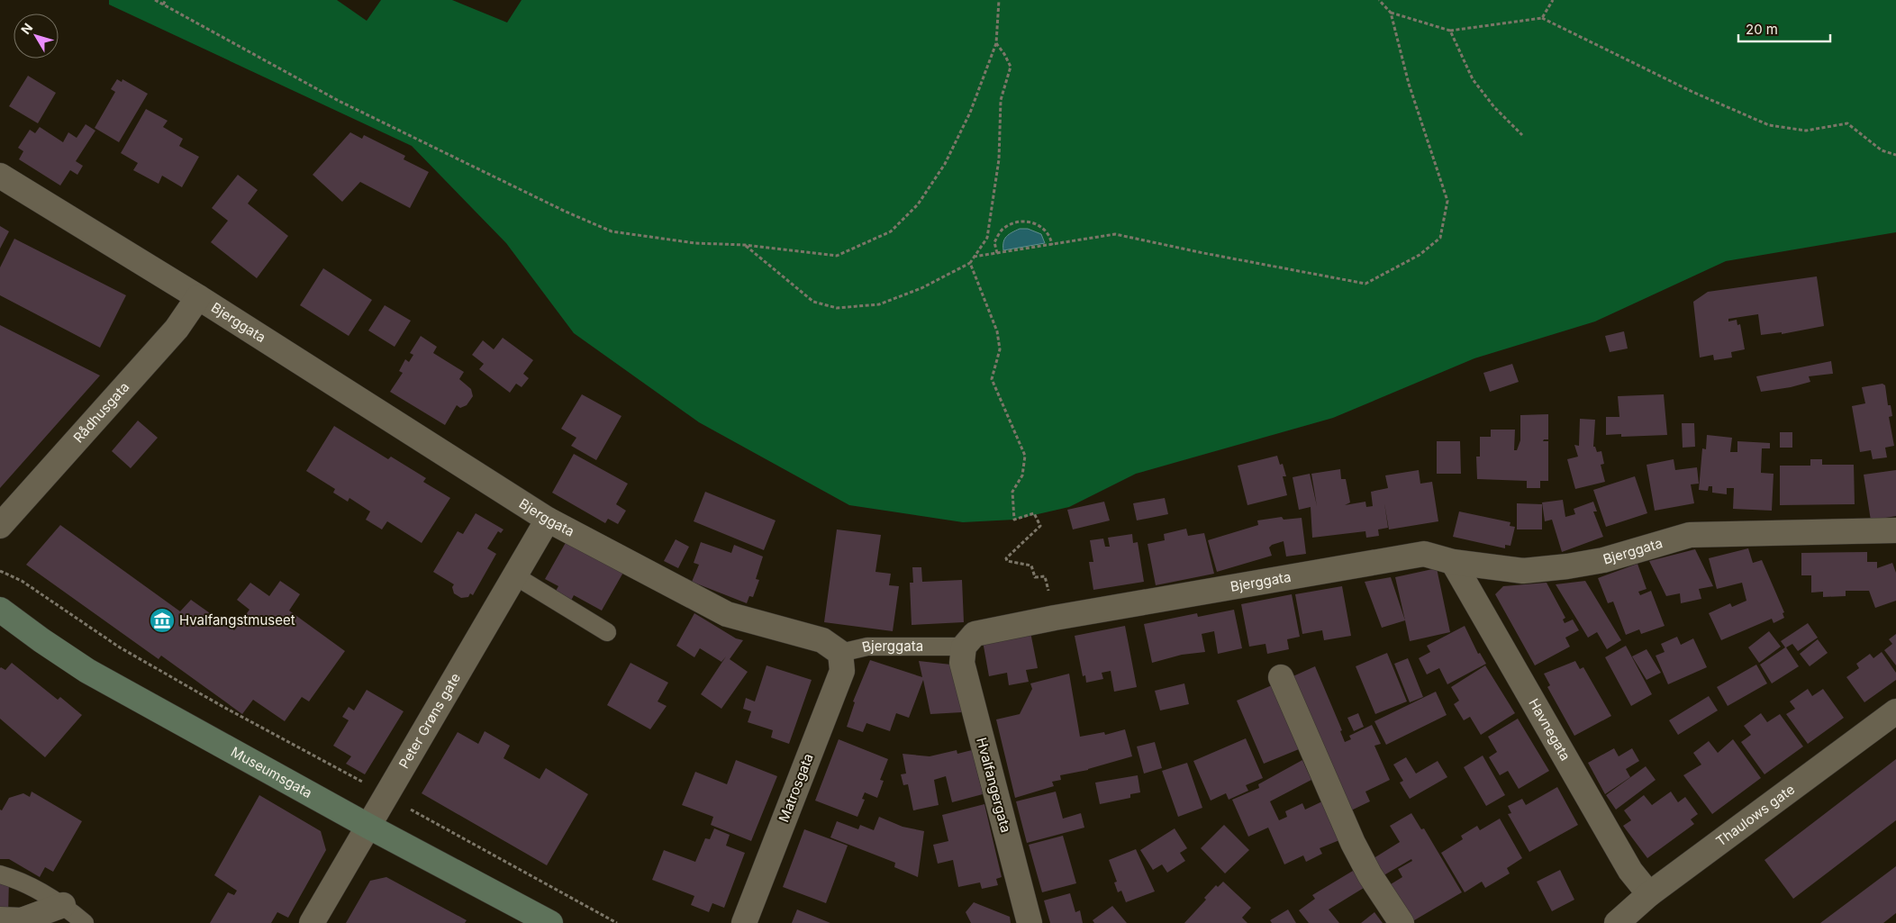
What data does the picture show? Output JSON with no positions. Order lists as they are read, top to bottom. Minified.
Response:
{"streets":{"street":["Bjerggata","Rådhusgata","Peter Grøns gate","Havnegata","Museumsgata","Hvalfangergata","Matrosgata","Thaulows gate"]},"crossings":[["Bjerggata","Rådhusgata"],["Bjerggata","Peter Grøns gate"],["Bjerggata","Havnegata"],["Bjerggata","Hvalfangergata"],["Bjerggata","Matrosgata"],["Peter Grøns gate","Museumsgata"],["Havnegata","Thaulows gate"]],"places":{"museum":["Hvalfangstmuseet"]},"scale_bar":"20 m","north":"top left"}
